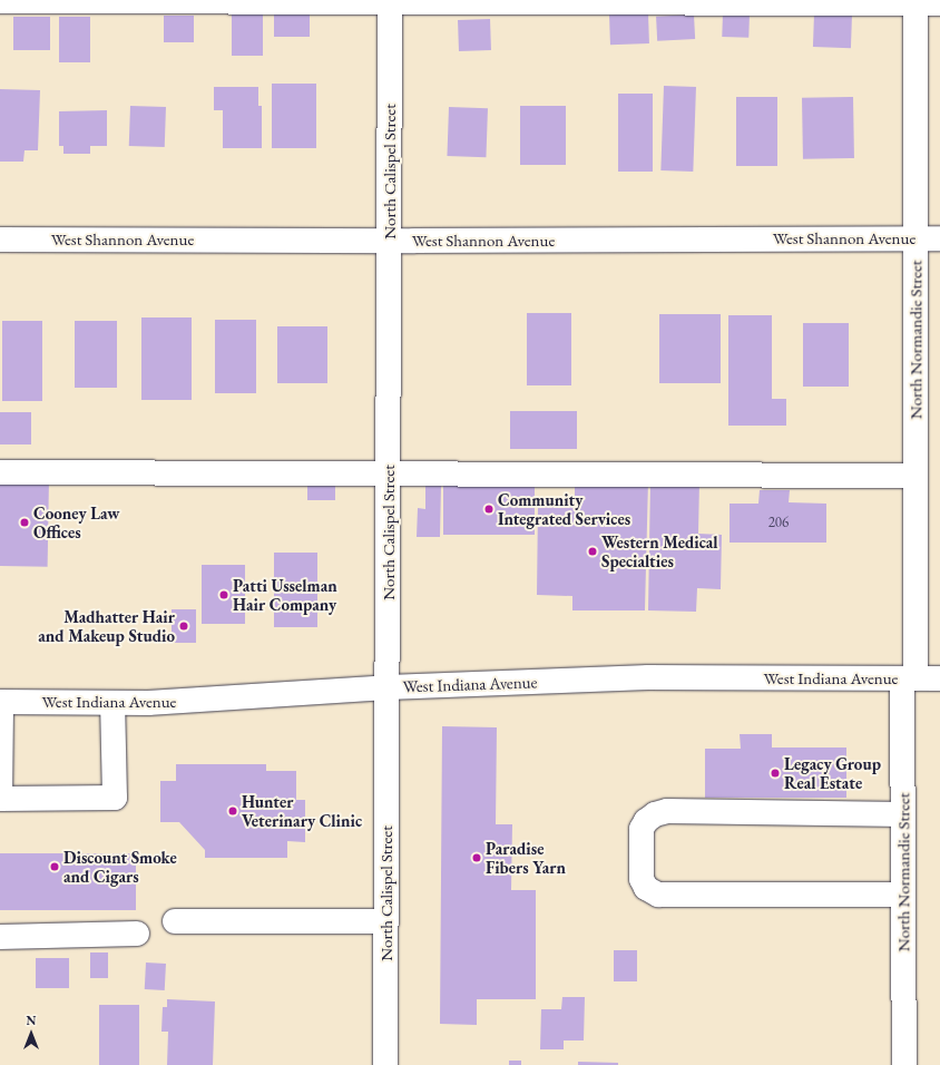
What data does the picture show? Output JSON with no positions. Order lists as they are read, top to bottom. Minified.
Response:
{"streets":{"street":["North Calispel Street","West Shannon Avenue","North Normandie Street","West Indiana Avenue"]},"crossings":[["North Calispel Street","West Shannon Avenue"],["North Calispel Street","West Indiana Avenue"],["West Shannon Avenue","North Normandie Street"],["North Normandie Street","West Indiana Avenue"]],"places":["Community Integrated Services","Cooney Law Offices","Western Medical Specialties","Patti Usselman Hair Company","Madhatter Hair and Makeup Studio","Legacy Group Real Estate","Hunter Veterinary Clinic","Paradise Fibers Yarn","Discount Smoke and Cigars"],"house_numbers":["206"],"north":"top"}
